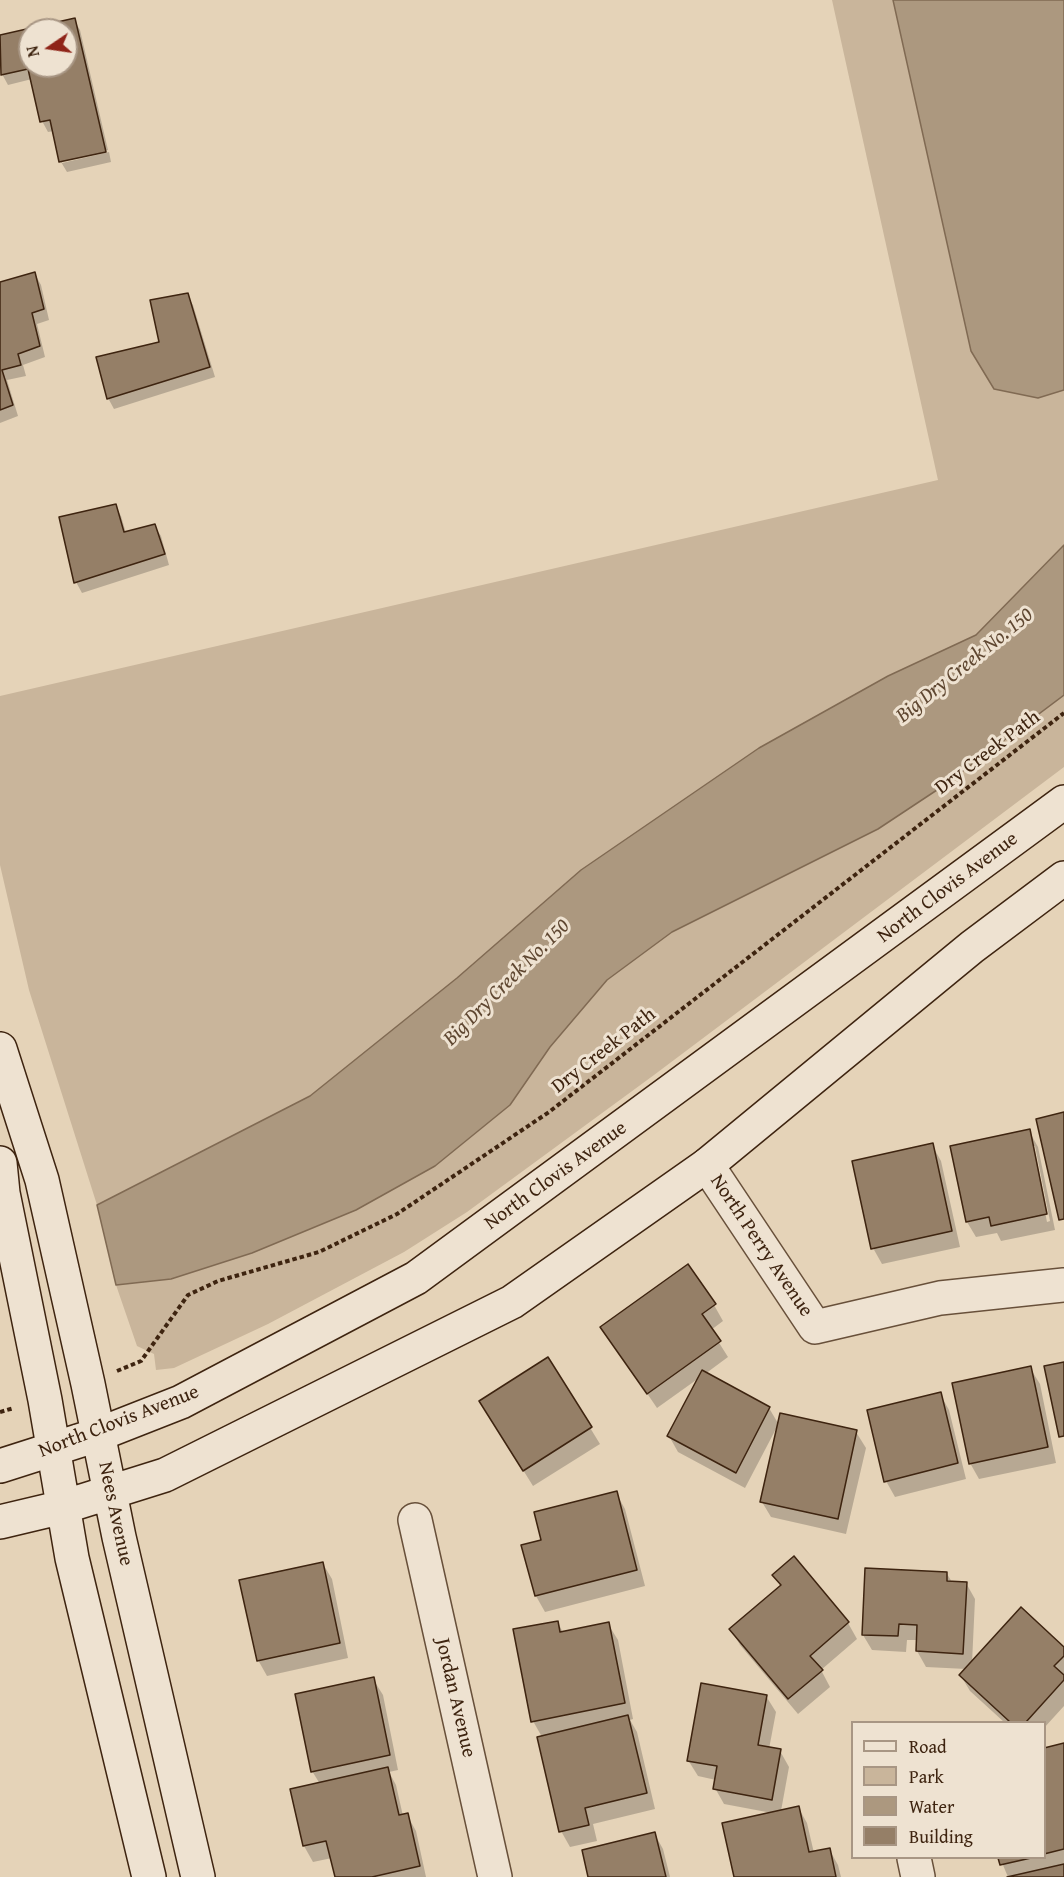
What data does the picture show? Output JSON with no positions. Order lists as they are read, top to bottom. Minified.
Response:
{"streets":{"main road":["North Clovis Avenue","North Perry Avenue","Nees Avenue","Jordan Avenue"],"path":["Dry Creek Path"]},"crossings":[["North Clovis Avenue","Nees Avenue"]],"water":["Big Dry Creek No. 150"],"legend":["Road","Park","Water","Building"],"north":"left"}
